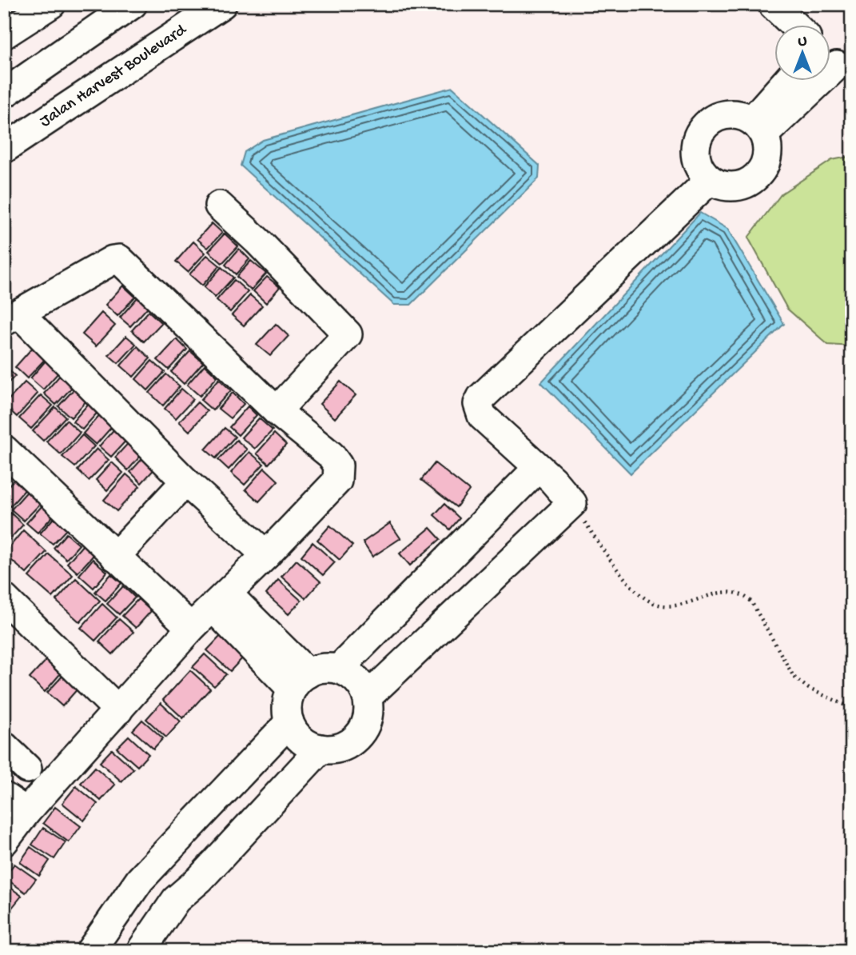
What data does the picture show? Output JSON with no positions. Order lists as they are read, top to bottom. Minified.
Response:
{"streets":{"street":["Jalan Harvest Boulevard"]},"north":"top"}
